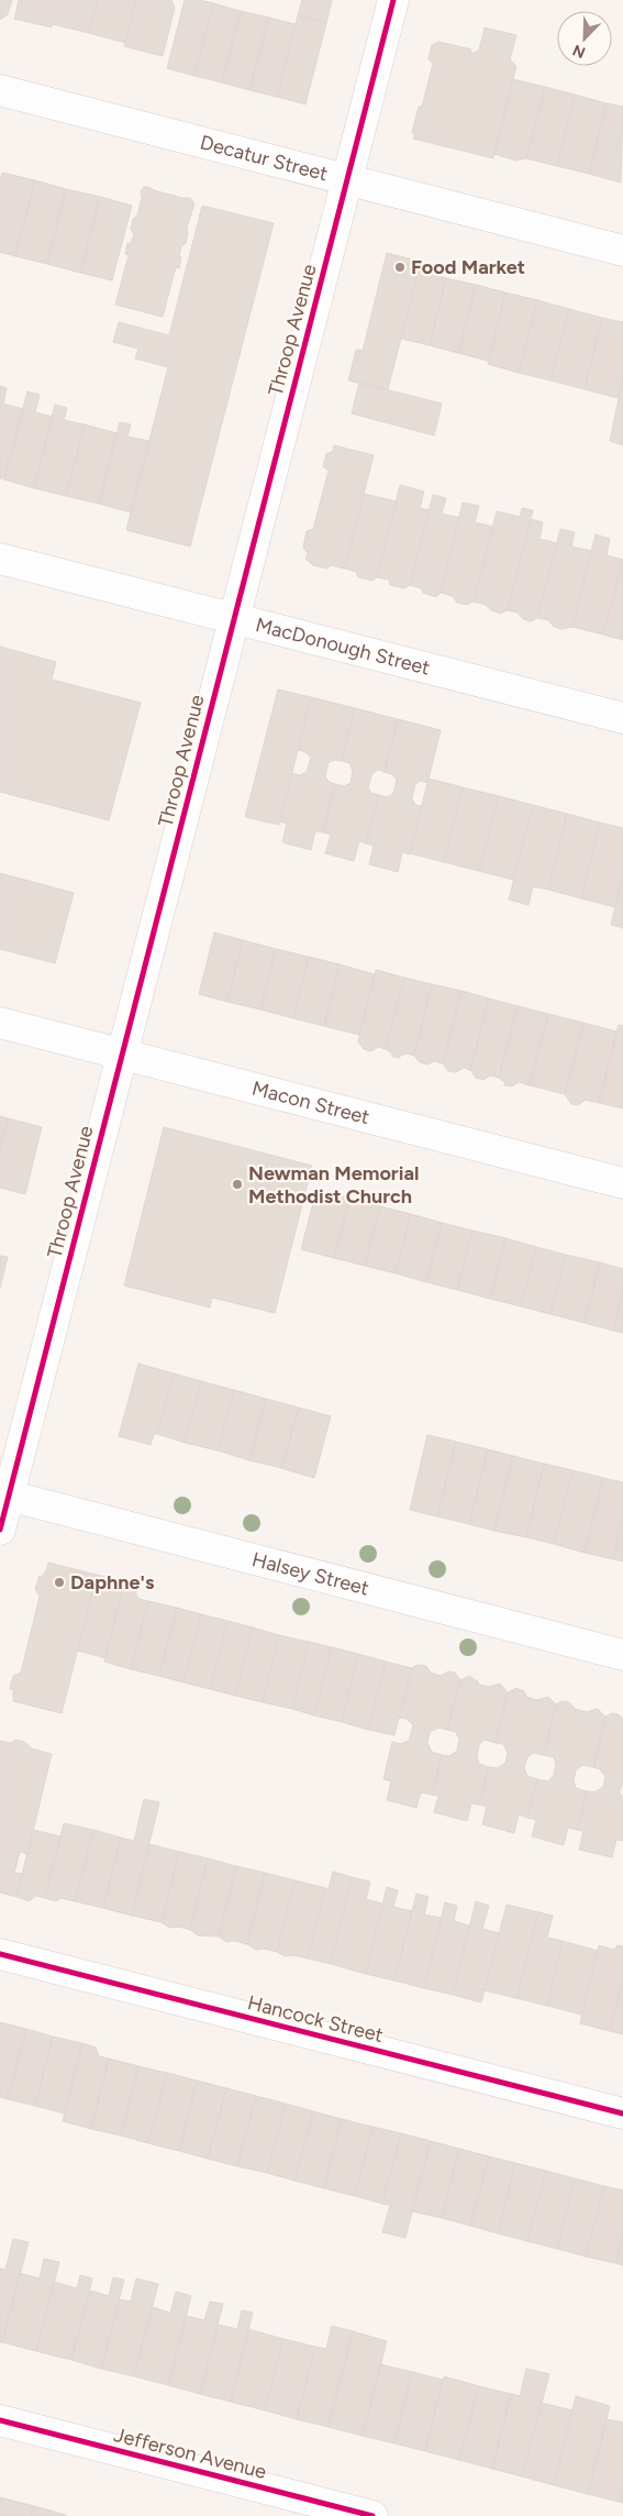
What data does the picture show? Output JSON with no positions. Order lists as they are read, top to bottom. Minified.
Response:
{"streets":{"street":["Decatur Street","Throop Avenue","MacDonough Street","Macon Street","Halsey Street","Hancock Street","Jefferson Avenue"]},"crossings":[["Decatur Street","Throop Avenue"],["Throop Avenue","MacDonough Street"],["Throop Avenue","Macon Street"],["Throop Avenue","Halsey Street"]],"places":["Food Market","Newman Memorial Methodist Church","Daphne's"],"north":"bottom left"}
